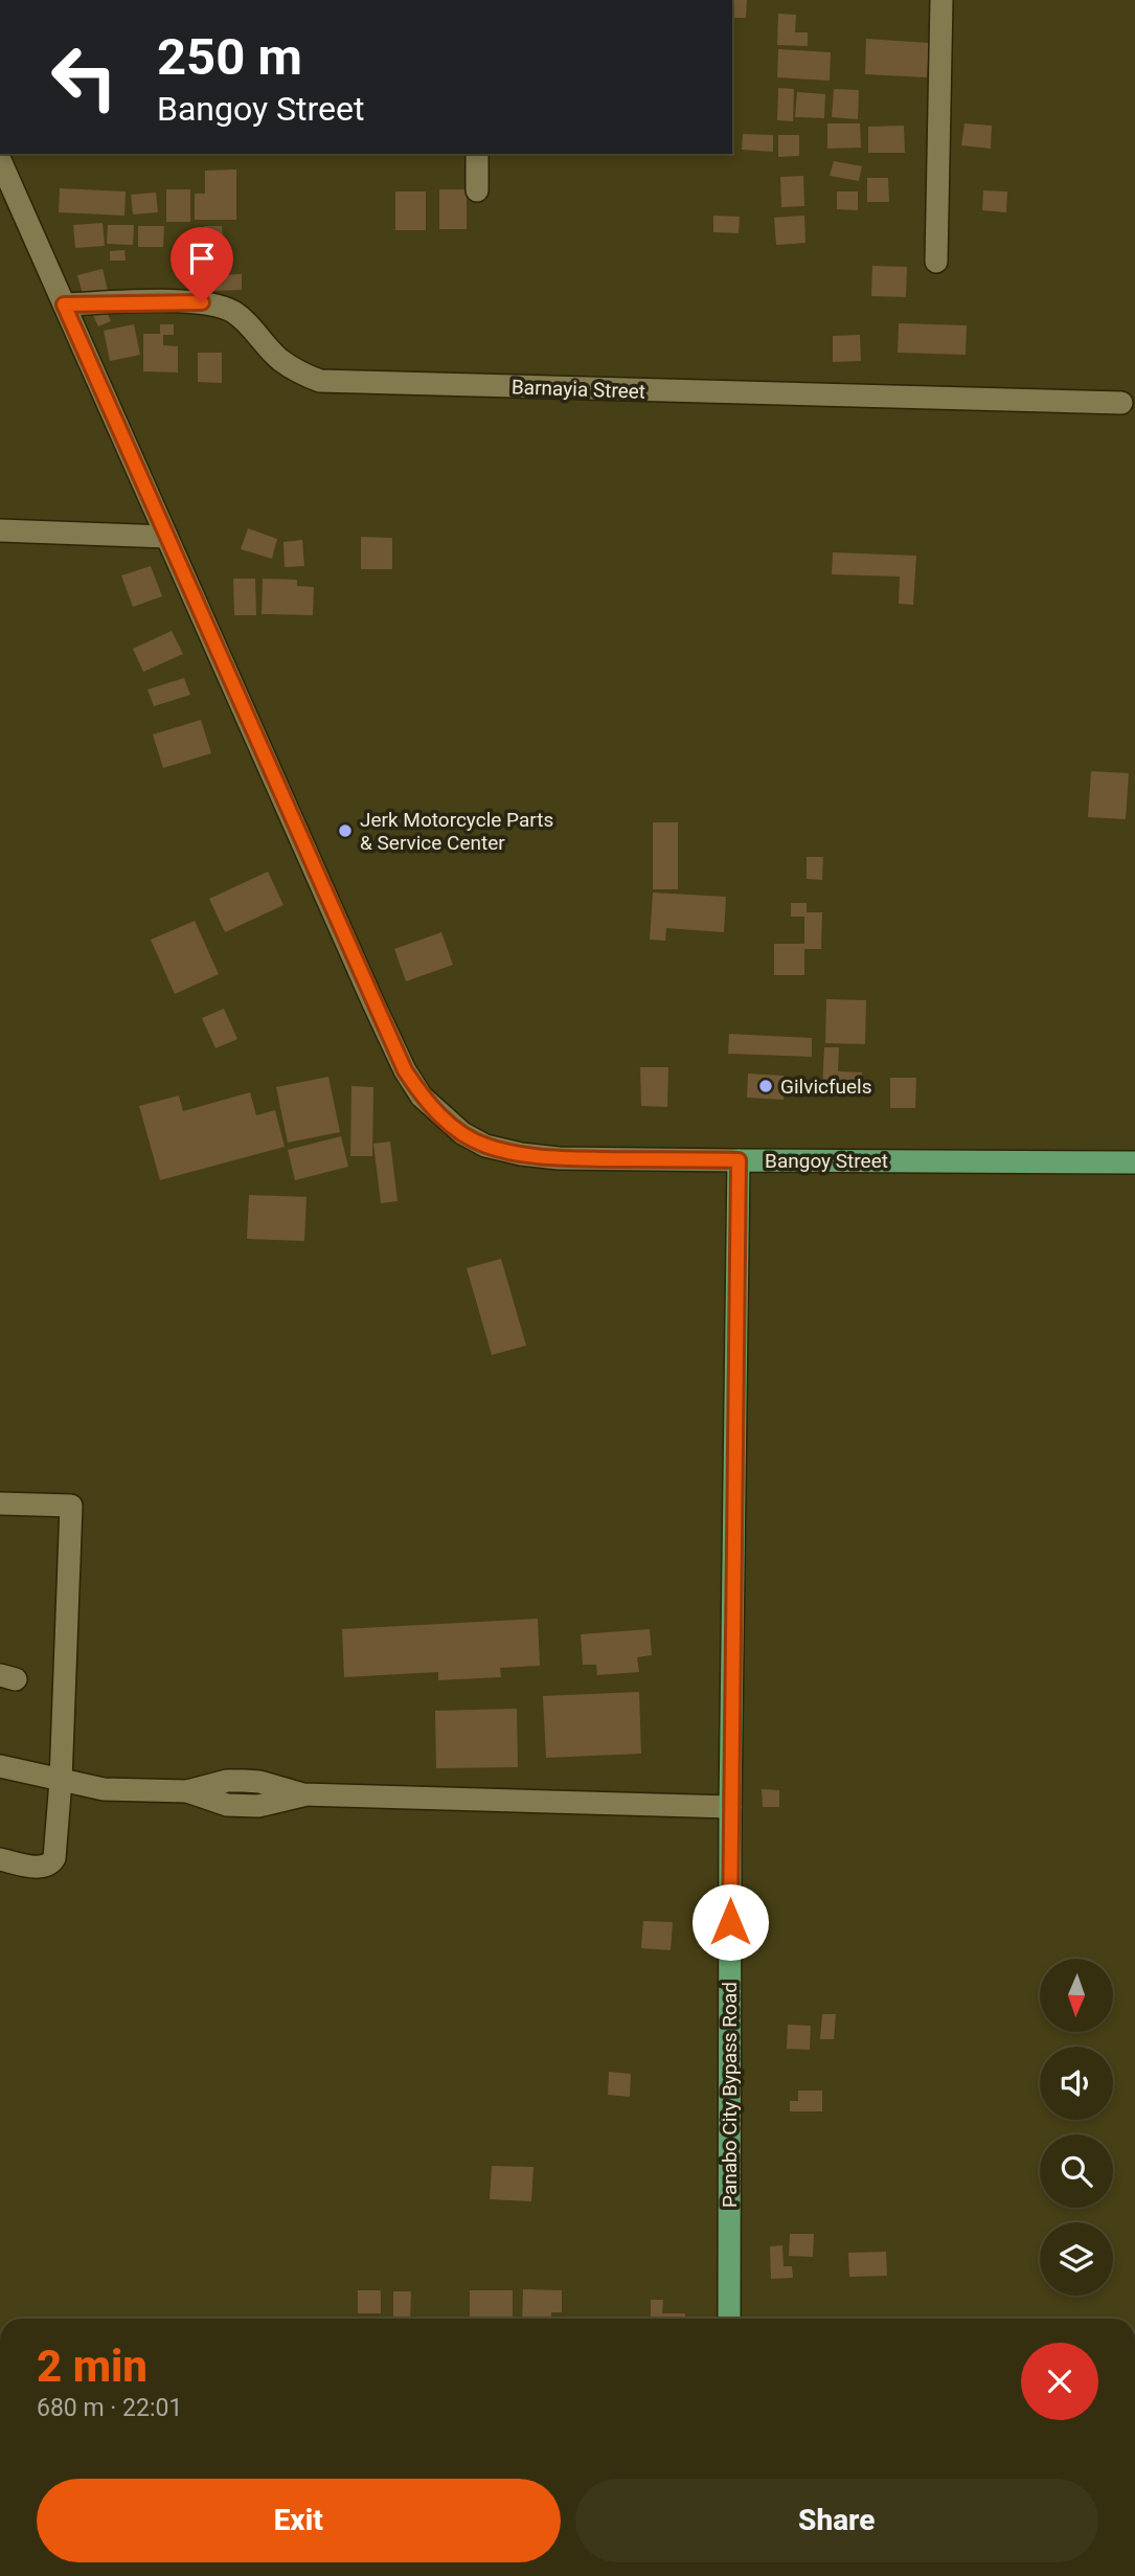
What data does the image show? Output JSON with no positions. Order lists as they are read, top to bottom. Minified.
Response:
{"streets":{"main road":["Bangoy Street","Panabo City Bypass Road"],"street":["Barnayia Street"]},"crossings":[["Barnayia Street","Bangoy Street"],["Bangoy Street","Panabo City Bypass Road"]],"places":["Jerk Motorcycle Parts & Service Center","Gilvicfuels"],"north":"bottom","page":{"turn":["250 m","Bangoy Street"],"heading":["2 min","680 m · 22:01"],"buttons":["Exit","Share"]}}
